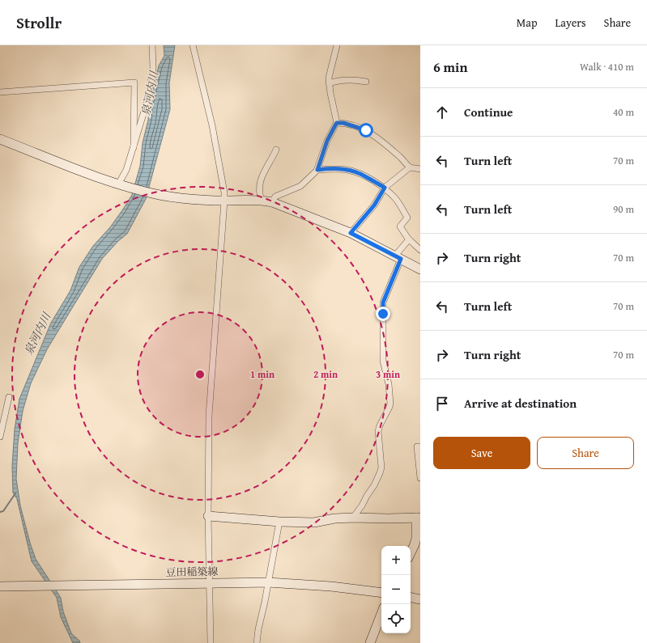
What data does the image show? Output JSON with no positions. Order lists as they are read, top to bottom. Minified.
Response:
{"streets":{"street":["豆田稲築線"]},"water":["泉河内川"],"page":{"header":"Strollr","nav":["Map","Layers","Share"],"heading":["6 min","Walk · 410 m"],"list":[["Continue","40 m"],["Turn left","70 m"],["Turn left","90 m"],["Turn right","70 m"],["Turn left","70 m"],["Turn right","70 m"],"Arrive at destination"],"buttons":["Save","Share"],"map_buttons":["+","−"]},"rings":["1 min","2 min","3 min"]}
